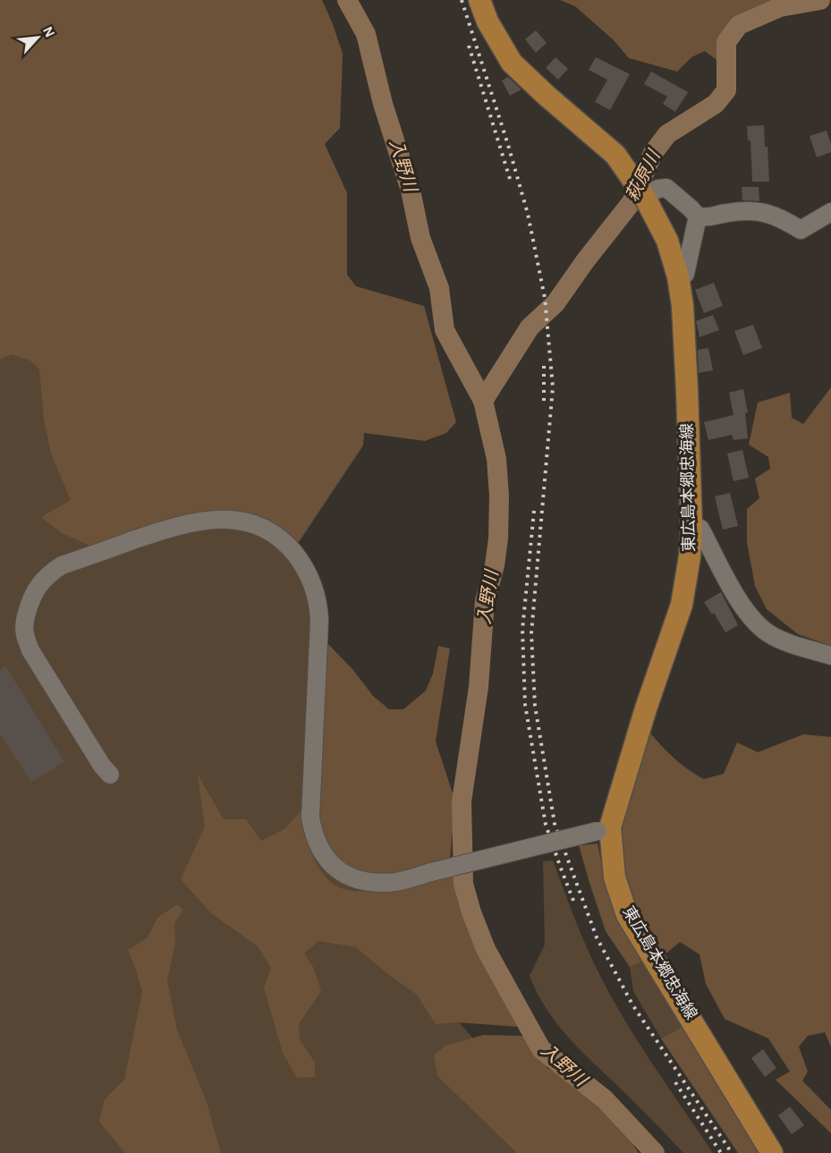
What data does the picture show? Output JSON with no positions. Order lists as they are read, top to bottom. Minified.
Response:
{"streets":{"main road":["東広島本郷忠海線"]},"water":["入野川","萩原川"],"north":"top right"}
